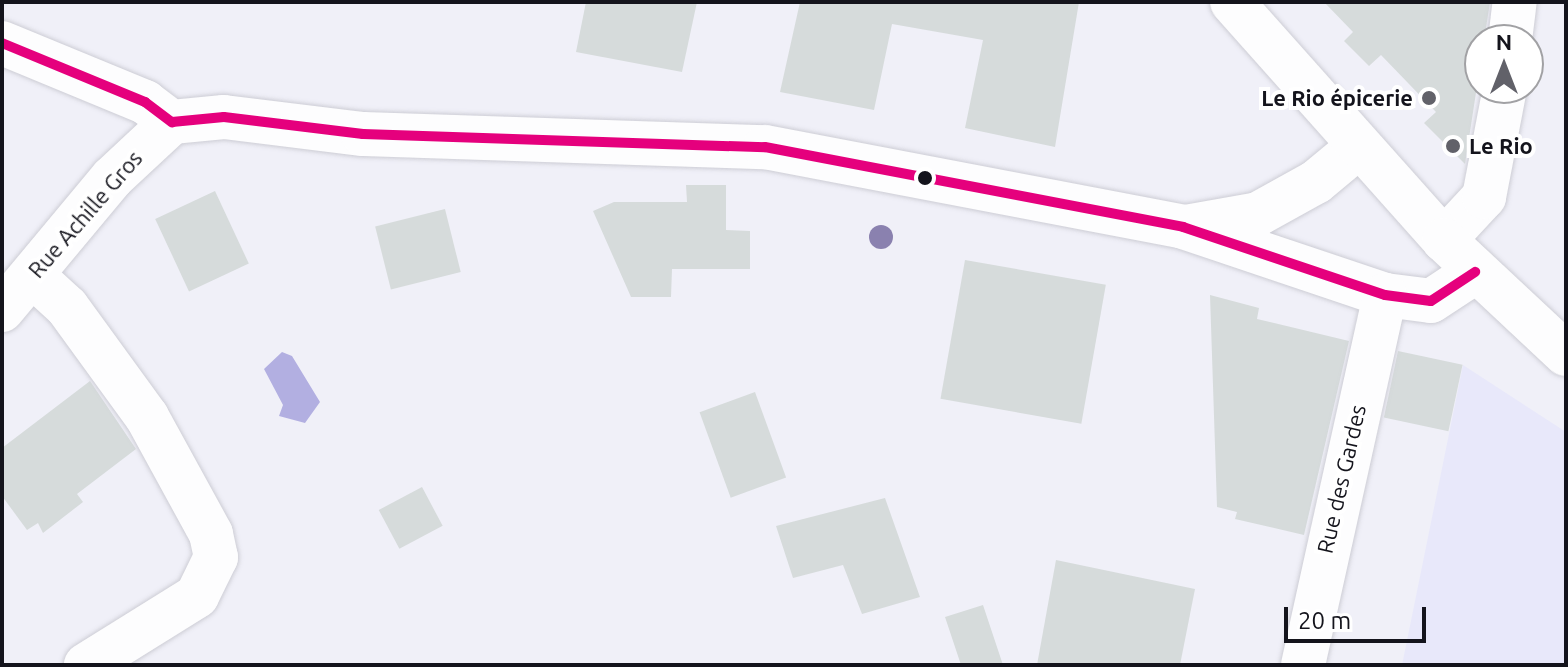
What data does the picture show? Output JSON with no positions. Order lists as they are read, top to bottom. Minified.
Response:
{"streets":{"street":["Rue Achille Gros","Rue des Gardes"]},"places":["Le Rio épicerie","Le Rio"],"scale_bar":"20 m","north":"top"}
